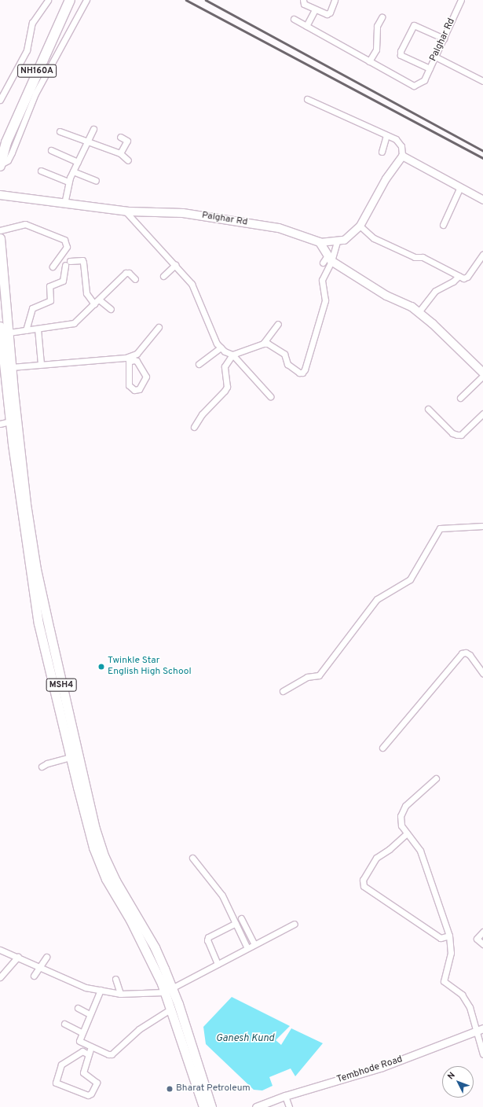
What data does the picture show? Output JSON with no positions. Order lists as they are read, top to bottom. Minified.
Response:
{"streets":{"highway":["NH160A"],"main road":["Palghar Rd","MSH4"],"street":["Tembhode Road"]},"water":["Ganesh Kund"],"places":["Twinkle Star English High School","Bharat Petroleum"],"north":"top left"}
